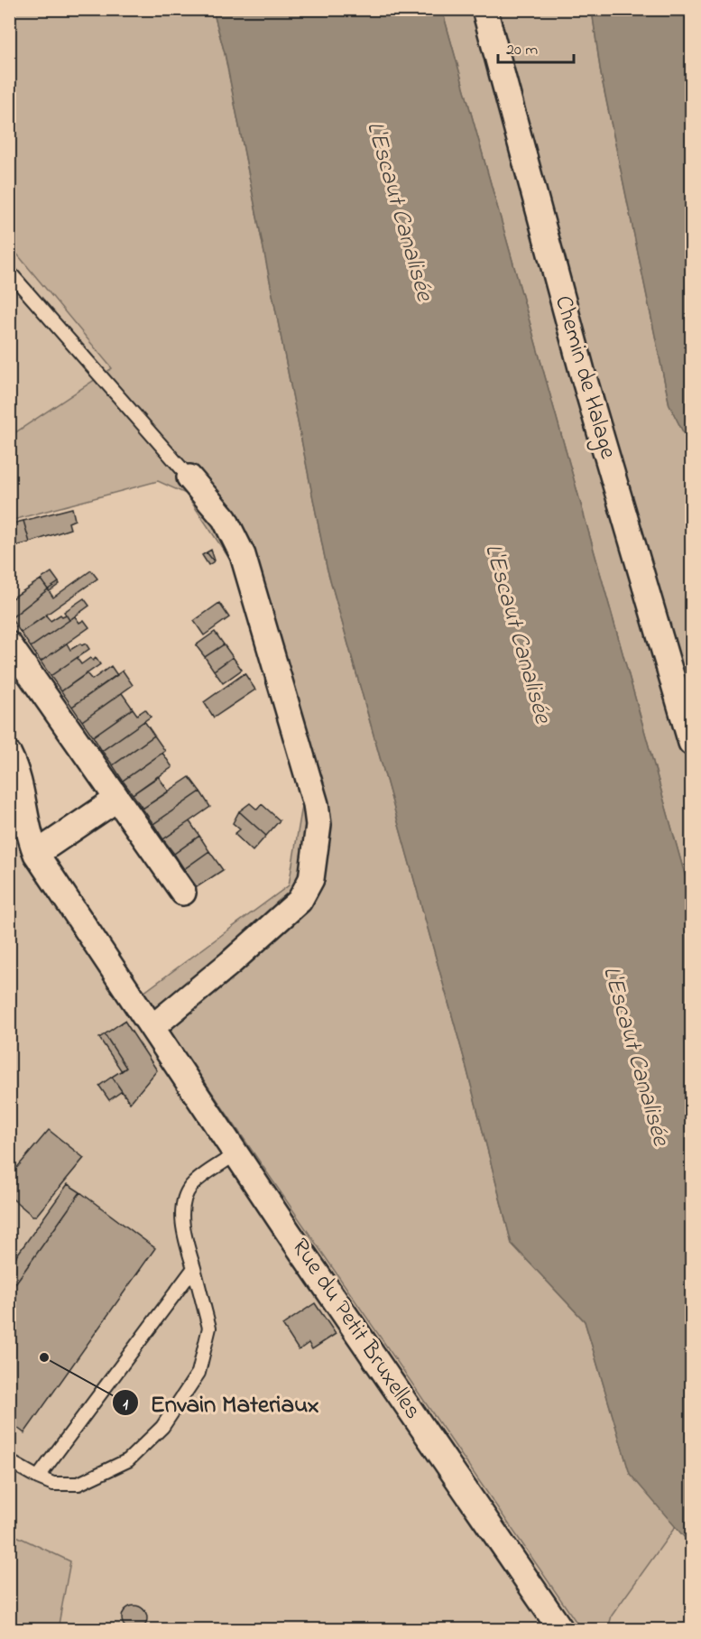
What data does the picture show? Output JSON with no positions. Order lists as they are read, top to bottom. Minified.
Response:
{"streets":{"street":["Chemin de Halage","Rue du Petit Bruxelles"]},"water":["L'Escaut Canalisée"],"places":["Envain Materiaux"],"scale_bar":"20 m"}
